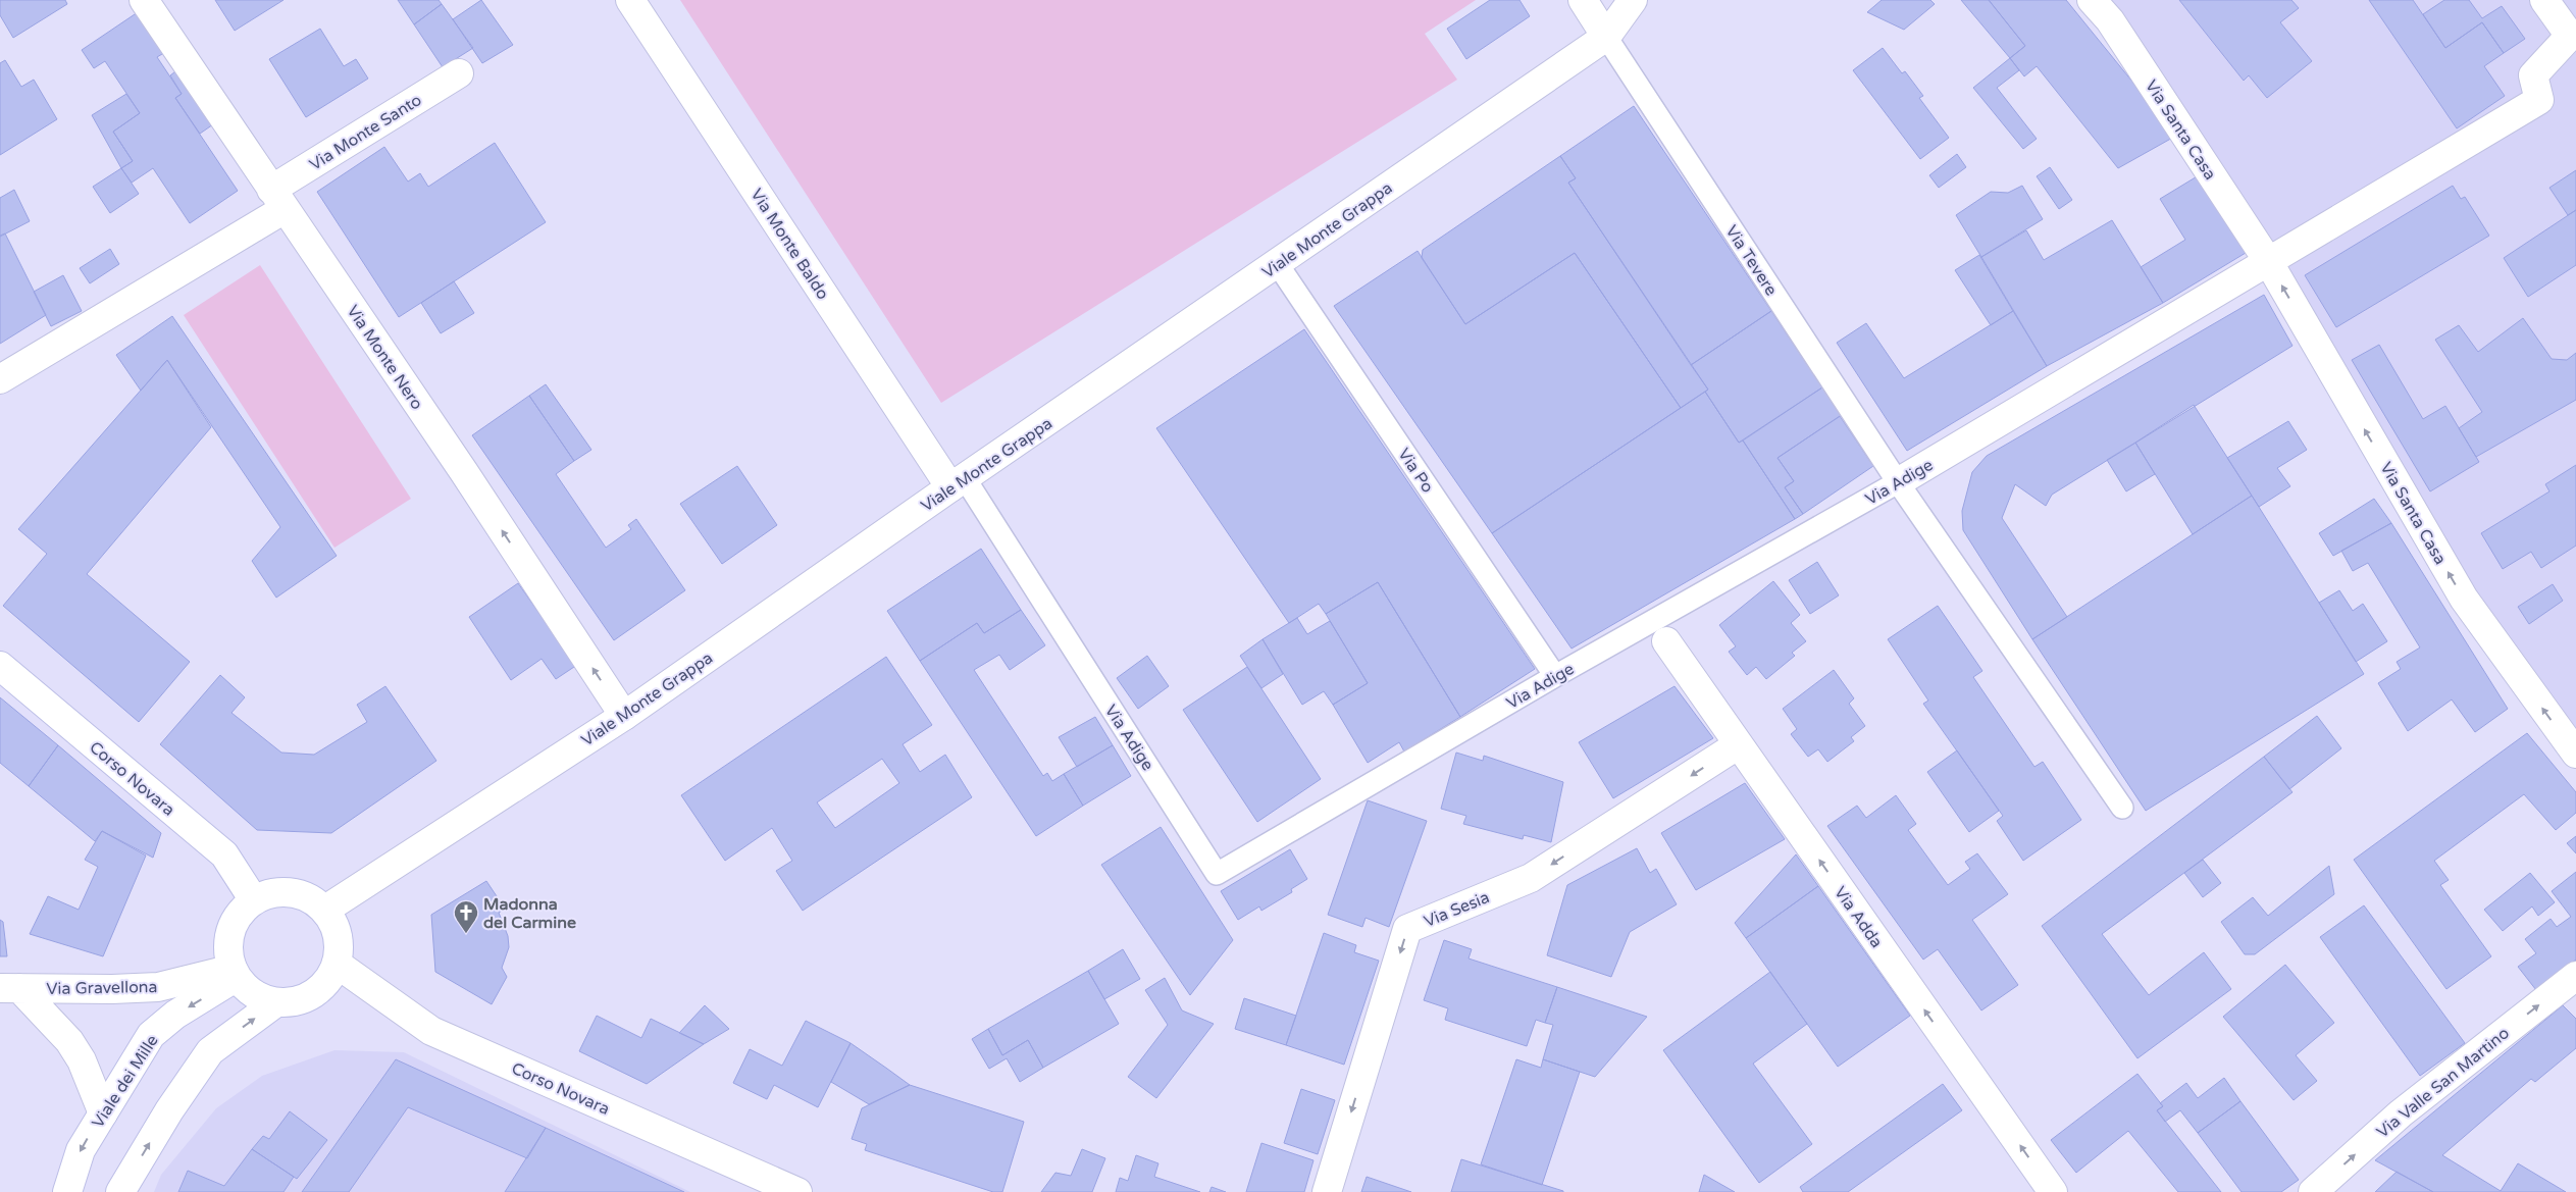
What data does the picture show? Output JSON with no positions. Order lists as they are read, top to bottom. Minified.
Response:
{"streets":{"street":["Via Santa Casa","Via Monte Santo","Viale Monte Grappa","Via Monte Baldo","Via Monte Nero","Via Adige","Corso Novara","Via Sesia","Via Adda","Via Gravellona","Viale dei Mille","Via Valle San Martino"],"lane":["Via Tevere","Via Po"]},"crossings":[["Via Santa Casa","Via Adige"],["Via Monte Santo","Via Monte Nero"],["Viale Monte Grappa","Via Monte Baldo"],["Viale Monte Grappa","Via Tevere"],["Viale Monte Grappa","Via Monte Nero"],["Viale Monte Grappa","Via Po"],["Viale Monte Grappa","Via Adige"],["Viale Monte Grappa","Corso Novara"],["Viale Monte Grappa","Via Gravellona"],["Viale Monte Grappa","Viale dei Mille"],["Via Monte Baldo","Via Adige"],["Via Tevere","Via Adige"],["Via Po","Via Adige"],["Corso Novara","Via Gravellona"],["Corso Novara","Viale dei Mille"],["Via Sesia","Via Adda"],["Via Gravellona","Viale dei Mille"]],"one_way":["Via Santa Casa","Via Monte Nero","Via Sesia","Via Adda","Via Valle San Martino"],"places":{"church":["Madonna del Carmine"]}}
